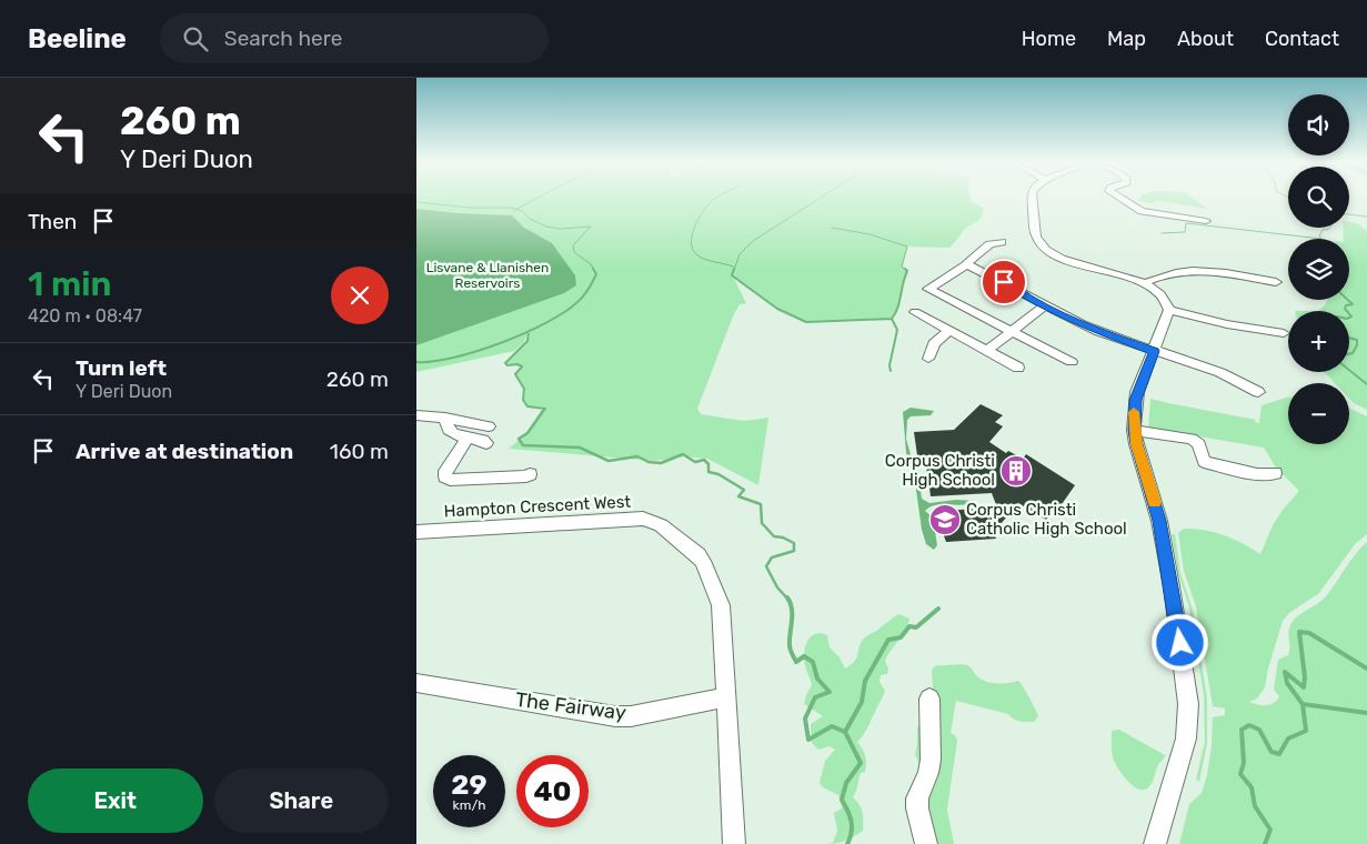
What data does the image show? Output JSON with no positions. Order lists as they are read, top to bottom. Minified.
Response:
{"streets":{"street":["Hampton Crescent West","The Fairway"]},"crossings":[["Hampton Crescent West","The Fairway"]],"parks":["Lisvane & Llanishen Reservoirs"],"places":{"building":["Corpus Christi High School"],"school or university":["Corpus Christi Catholic High School"]},"page":{"header":"Beeline","search":"Search here","nav":["Home","Map","About","Contact"],"turn":["260 m","Y Deri Duon"],"map_buttons":["+","−"],"then":"Then","heading":["1 min","420 m · 08:47"],"list":[{"name":"Turn left","note":"Y Deri Duon","value":"260 m"},{"name":"Arrive at destination","value":"160 m"}],"speed":"29 km/h","limit":"40","buttons":["Exit","Share"]}}
